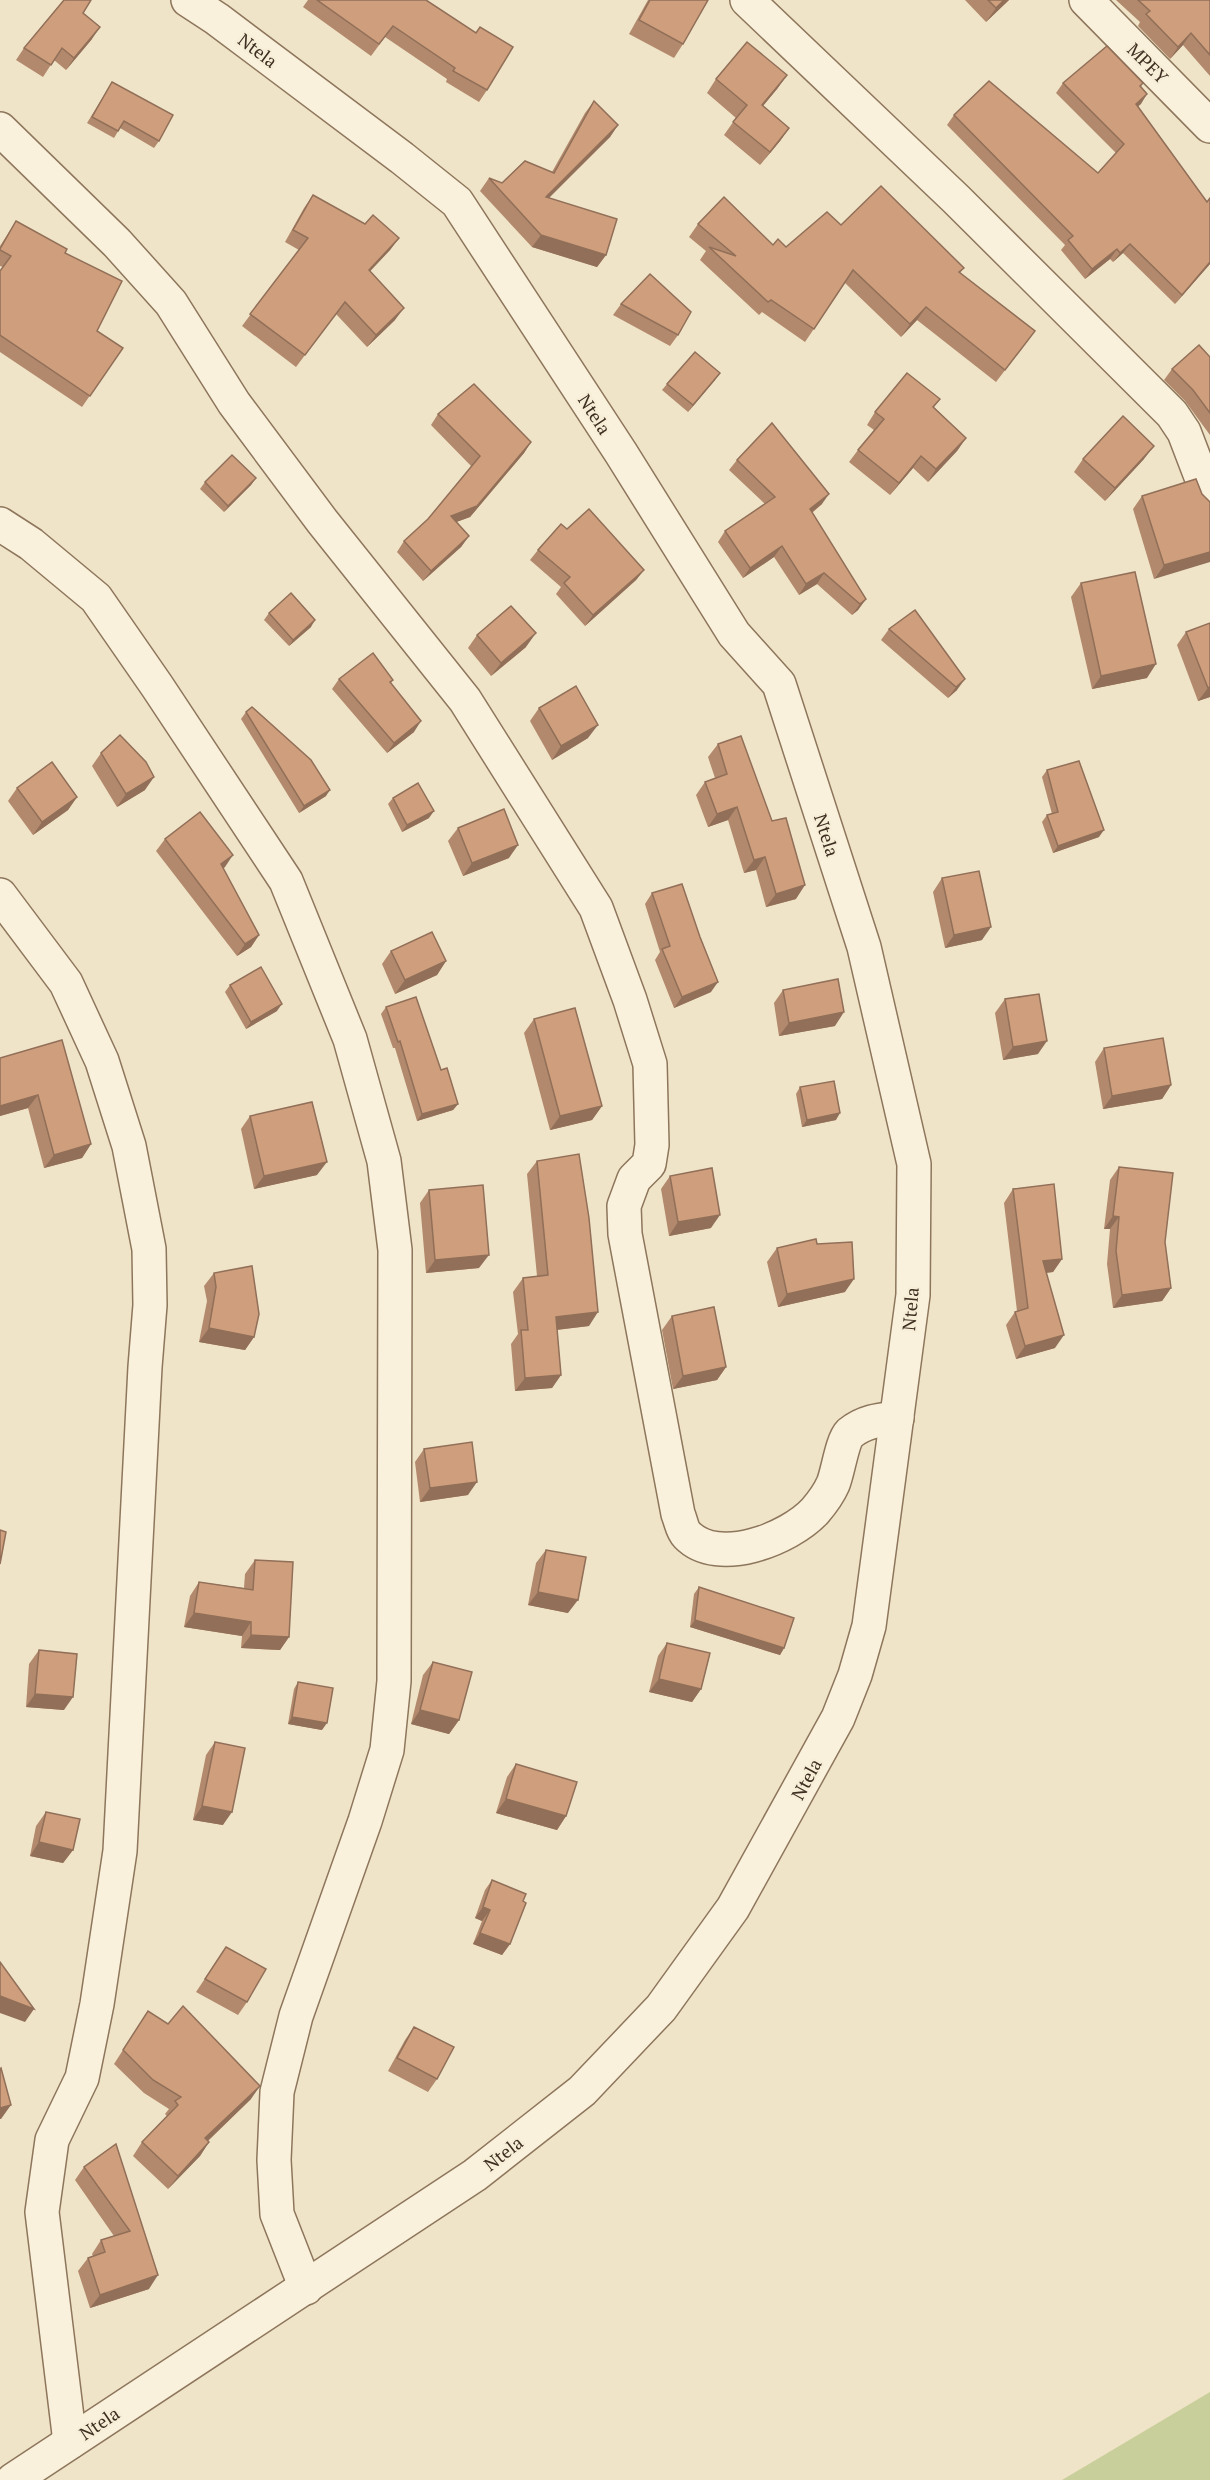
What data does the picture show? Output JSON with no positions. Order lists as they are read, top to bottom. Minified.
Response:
{"streets":{"street":["Ntela","MPEY"]}}
